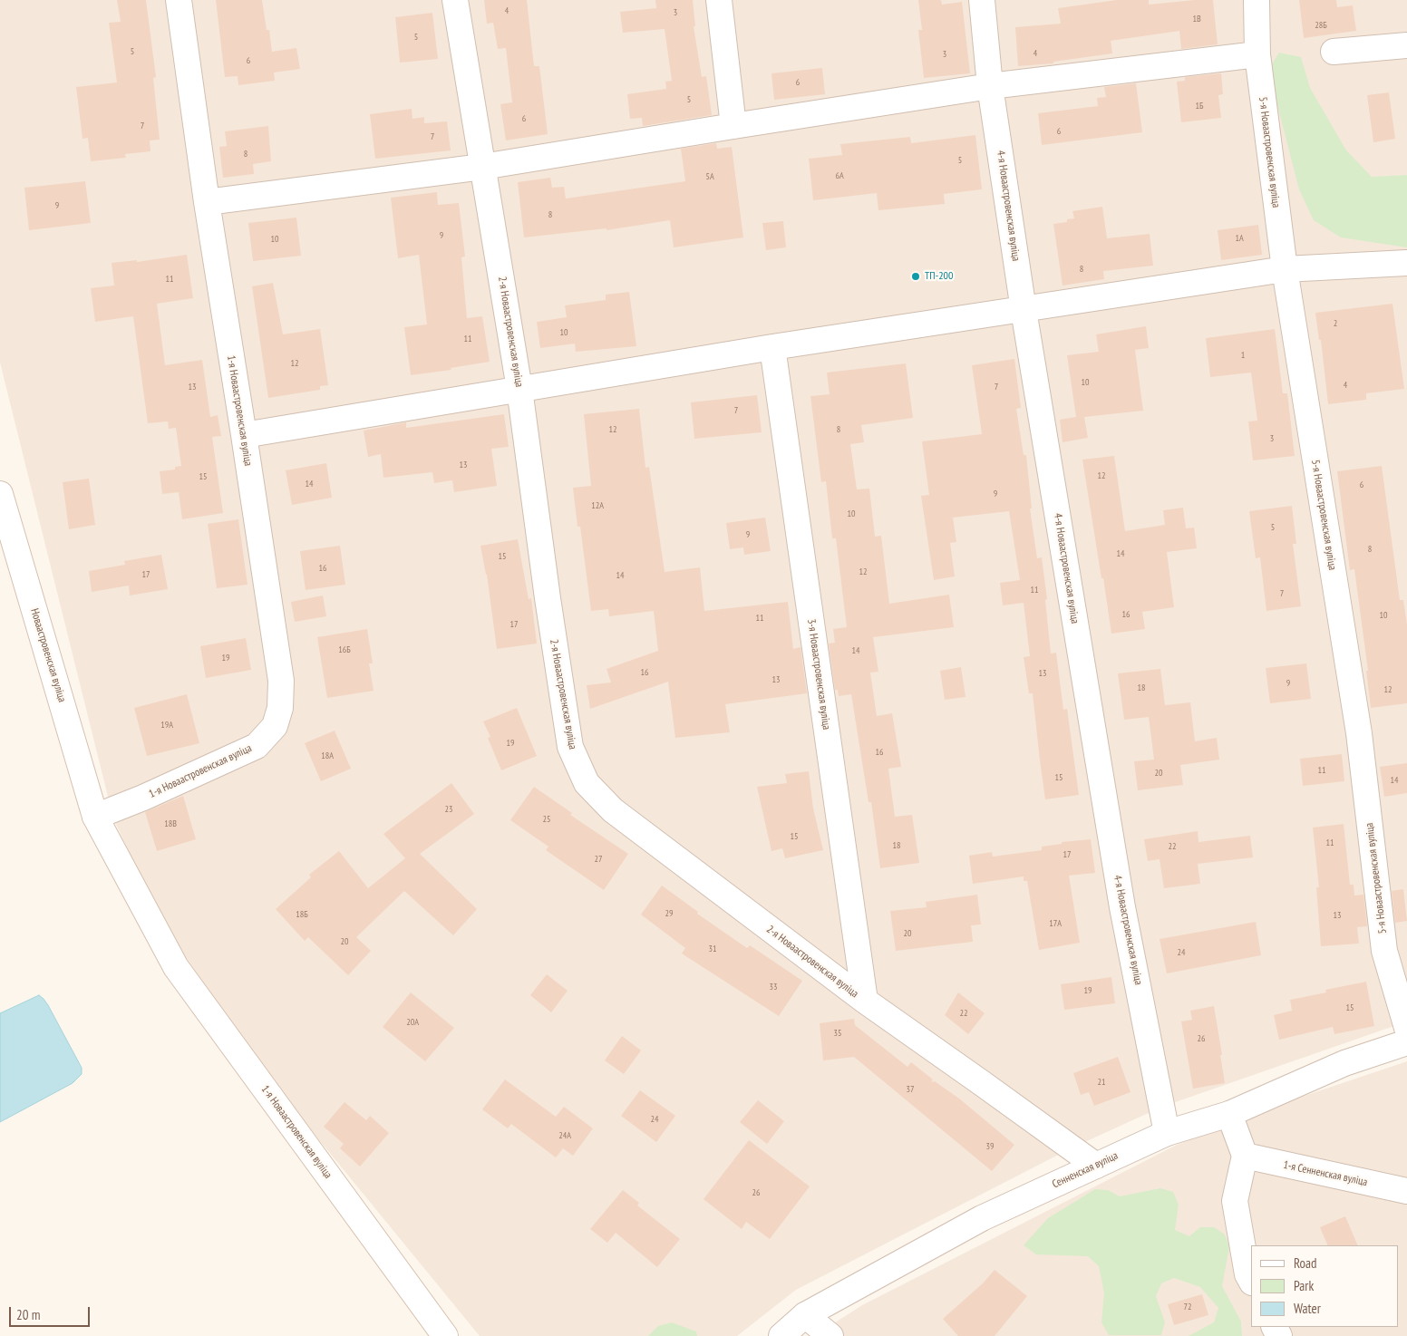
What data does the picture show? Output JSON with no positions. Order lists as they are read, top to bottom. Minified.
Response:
{"streets":{"street":["5-я Новаастровенская вуліца","4-я Новаастровенская вуліца","2-я Новаастровенская вуліца","1-я Новаастровенская вуліца","Новаастровенская вуліца","3-я Новаастровенская вуліца","Сенненская вуліца","1-я Сенненская вуліца"]},"crossings":[["4-я Новаастровенская вуліца","Сенненская вуліца"],["2-я Новаастровенская вуліца","3-я Новаастровенская вуліца"],["2-я Новаастровенская вуліца","Сенненская вуліца"],["1-я Новаастровенская вуліца","Новаастровенская вуліца"]],"places":["ТП-200"],"house_numbers":["4","3","1В","28Б","5","5","4","3","6","6","5","1Б","6","7","6","7","8","5","6А","5А","9","8","9","1А","10","8","11","2","10","11","1","12","10","4","13","7","7","12","8","3","13","12","15","14","6","9","12А","10","5","9","8","14","15","16","12","17","14","11","7","16","10","11","17","16Б","14","19","16","13","13","9","18","12","19А","19","16","18А","11","20","15","14","23","25","18В","15","11","18","22","17","27","29","18Б","13","17А","20","20","31","24","33","19","15","22","20А","35","26","21","37","24","24А","39","26","72"],"legend":["Road","Park","Water"],"scale_bar":"20 m"}
